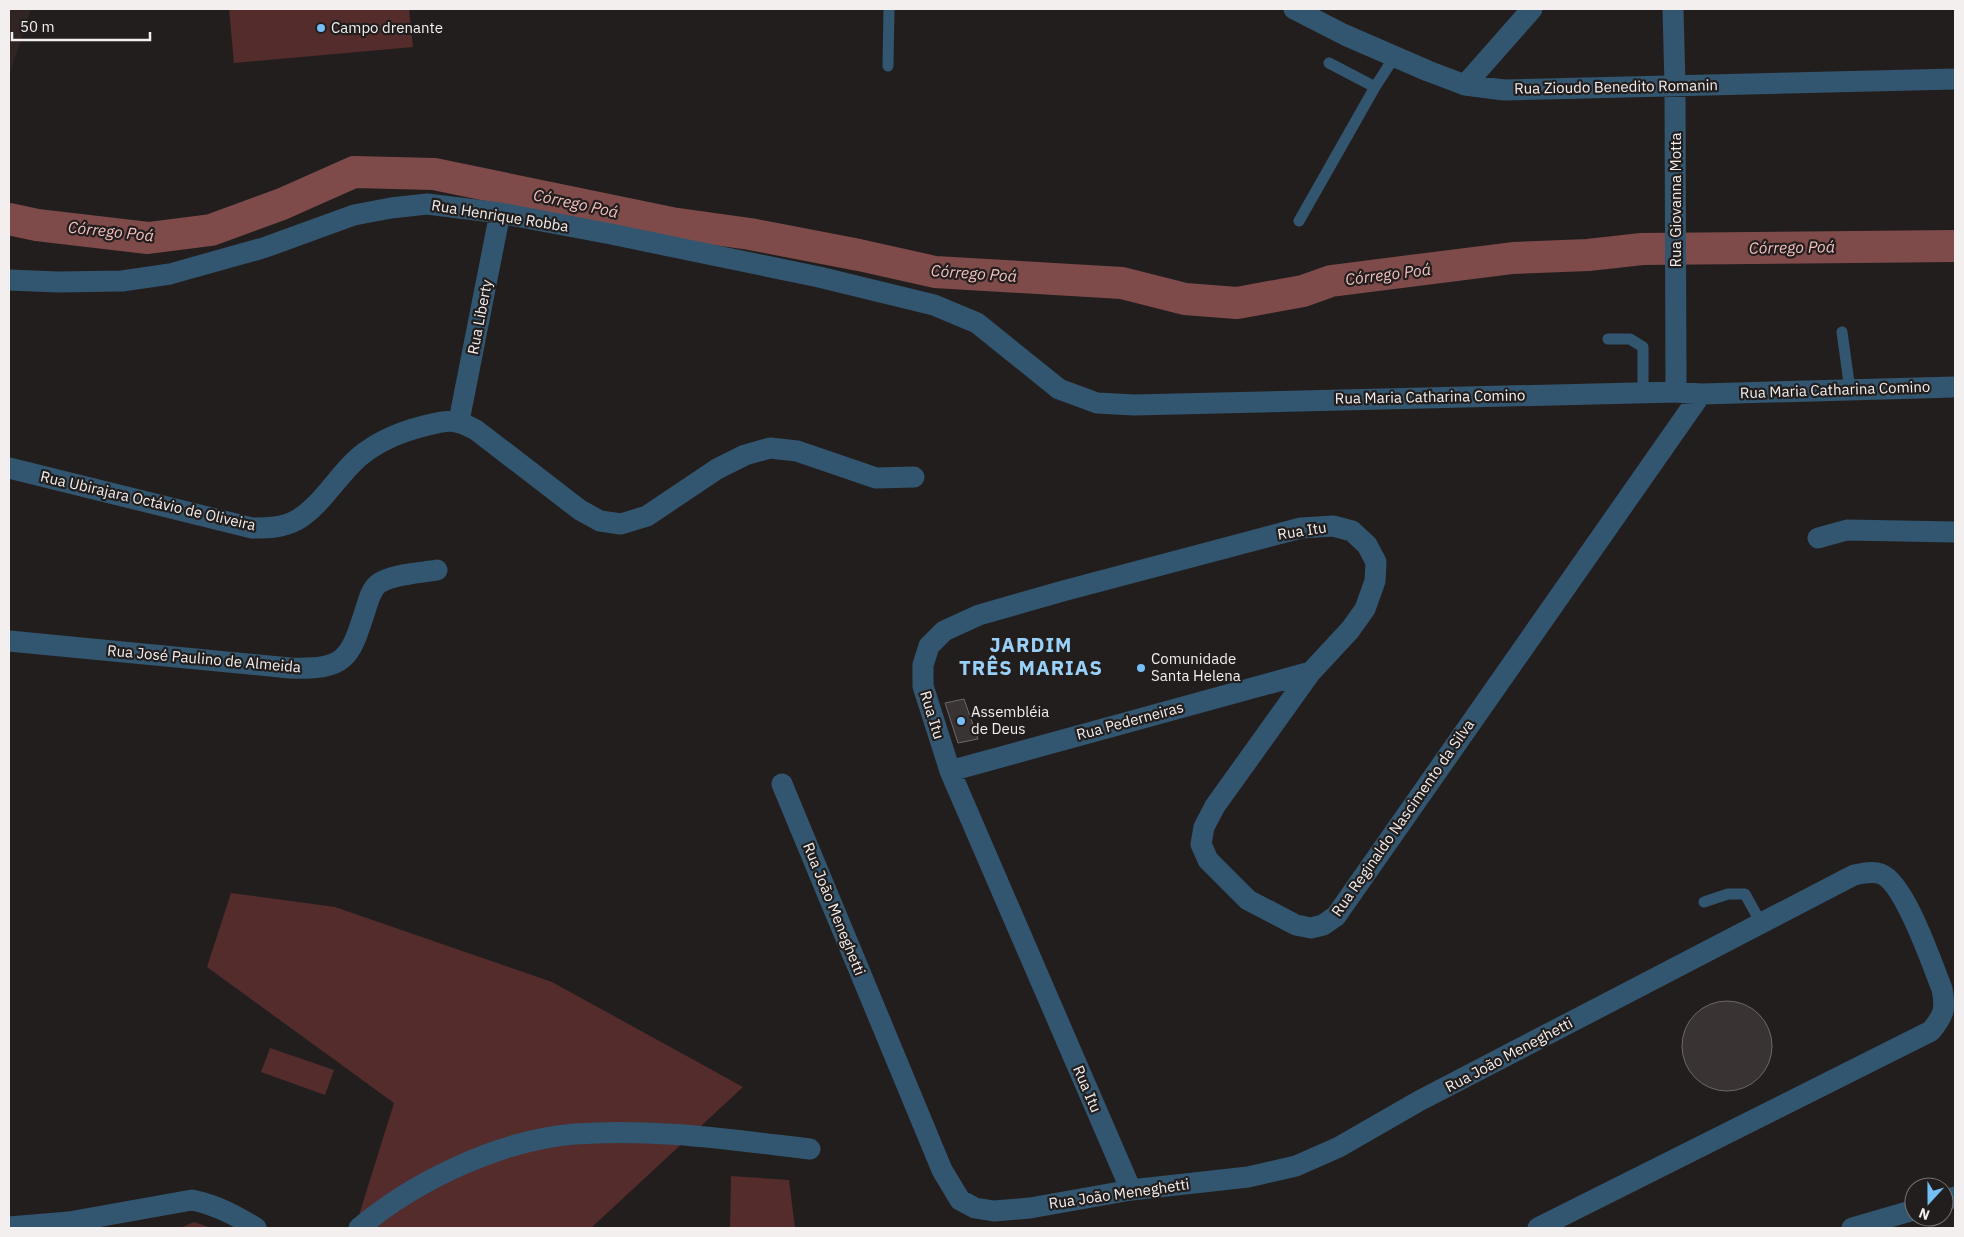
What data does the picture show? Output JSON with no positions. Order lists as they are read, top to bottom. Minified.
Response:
{"streets":{"street":["Rua Zioudo Benedito Romanin","Rua Giovanna Motta","Rua Henrique Robba","Rua Liberty","Rua Maria Catharina Comino","Rua Ubirajara Octávio de Oliveira","Rua Itu","Rua José Paulino de Almeida","Rua Pederneiras","Rua Reginaldo Nascimento da Silva","Rua João Meneghetti"]},"crossings":[["Rua Zioudo Benedito Romanin","Rua Giovanna Motta"],["Rua Giovanna Motta","Rua Maria Catharina Comino"],["Rua Henrique Robba","Rua Liberty"],["Rua Henrique Robba","Rua Maria Catharina Comino"],["Rua Liberty","Rua Ubirajara Octávio de Oliveira"],["Rua Maria Catharina Comino","Rua Reginaldo Nascimento da Silva"],["Rua Itu","Rua Pederneiras"],["Rua Itu","Rua Reginaldo Nascimento da Silva"],["Rua Itu","Rua João Meneghetti"],["Rua Pederneiras","Rua Reginaldo Nascimento da Silva"]],"districts":["JARDIM TRÊS MARIAS"],"water":["Córrego Poá"],"places":["Campo drenante","Comunidade Santa Helena","Assembléia de Deus"],"scale_bar":"50 m","north":"bottom"}
